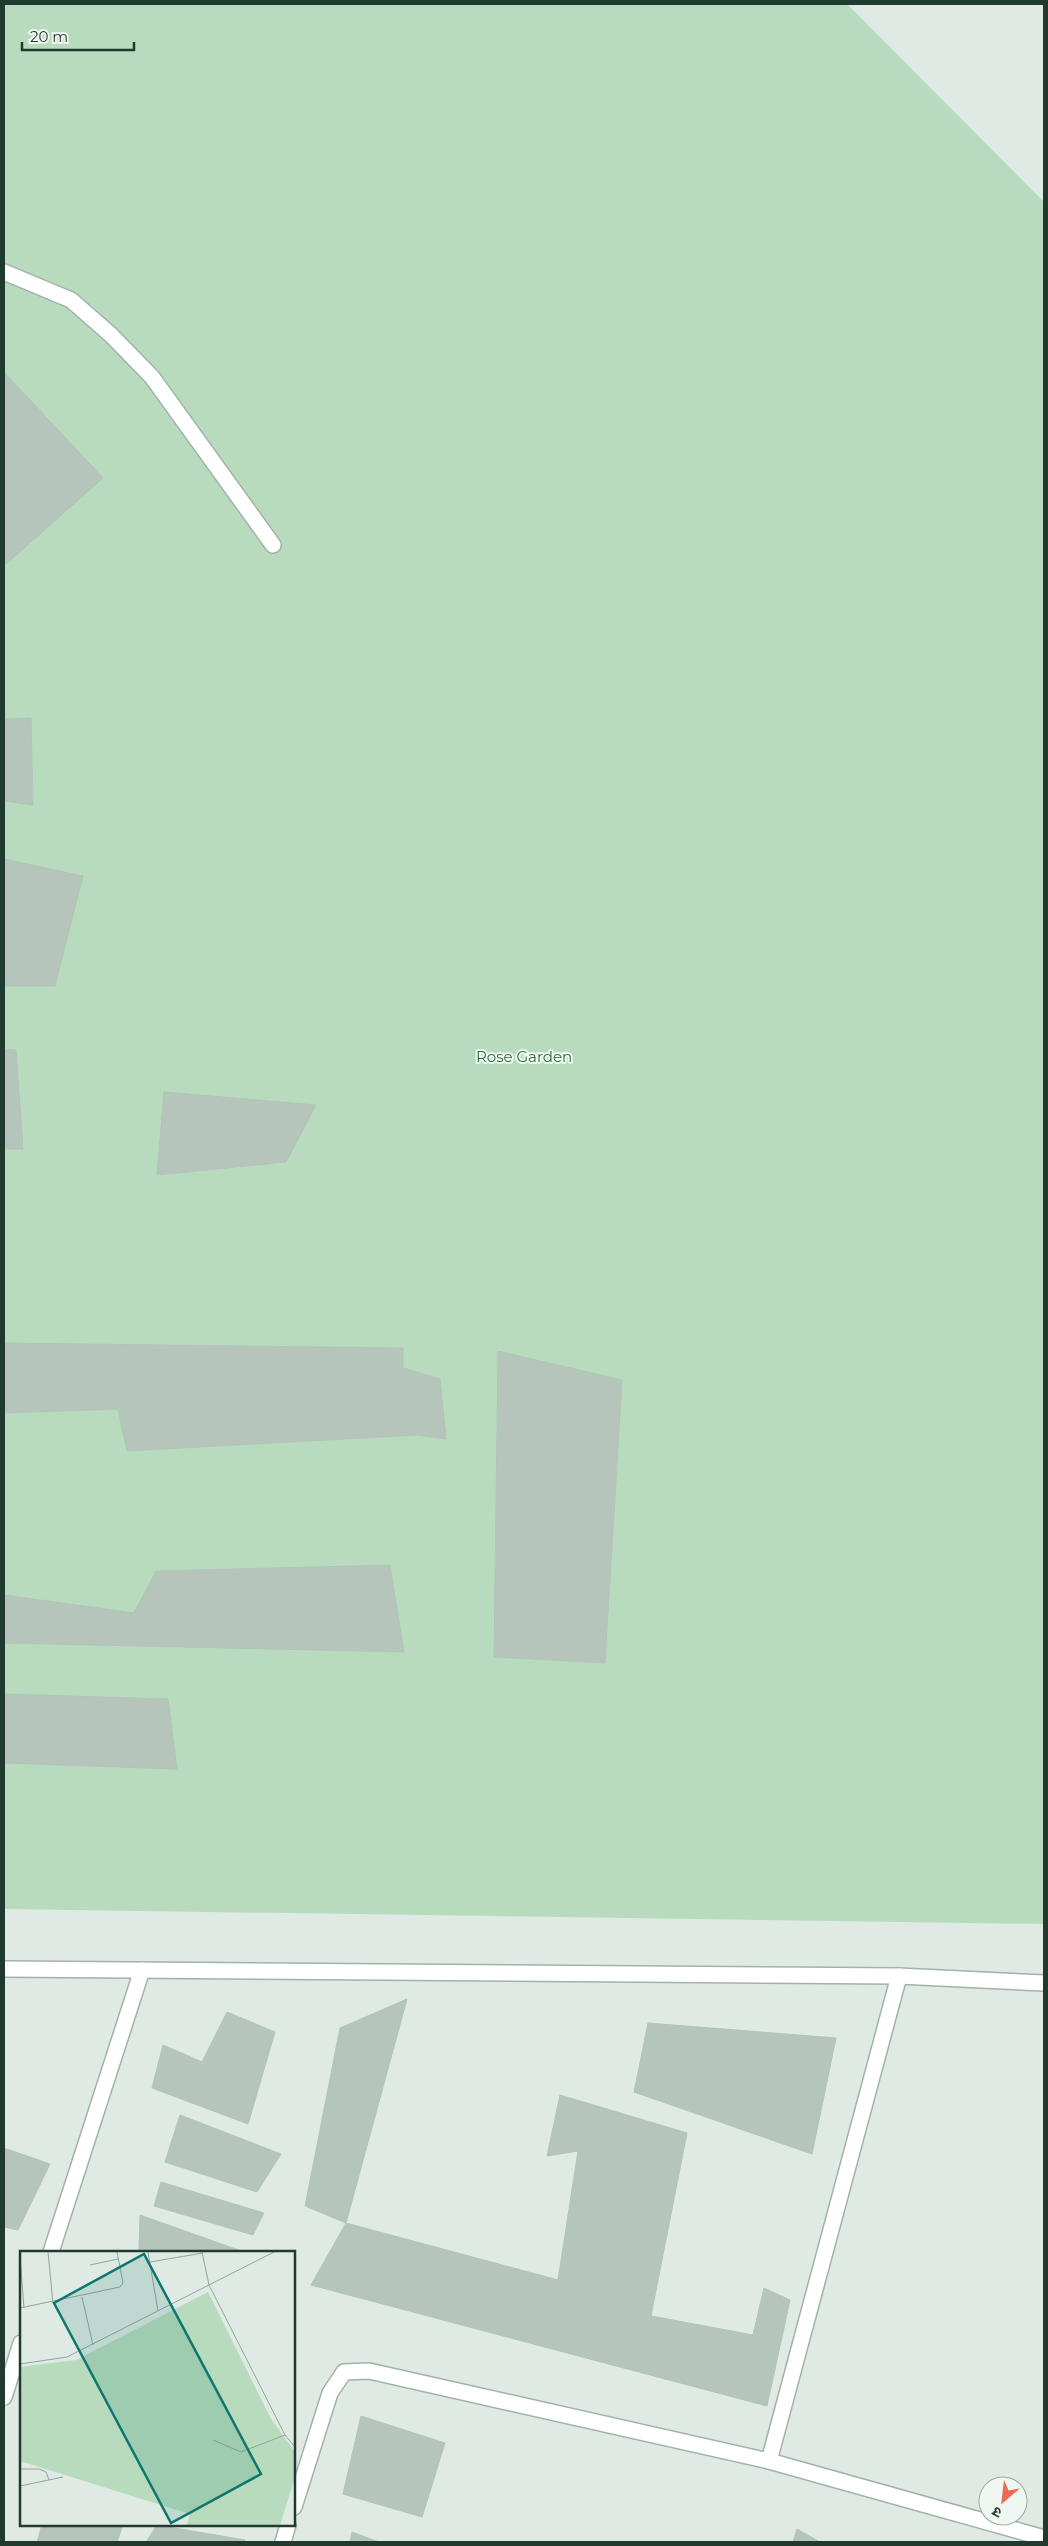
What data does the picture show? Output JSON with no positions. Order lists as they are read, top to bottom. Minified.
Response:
{"parks":["Rose Garden"],"scale_bar":"20 m","north":"bottom left"}
